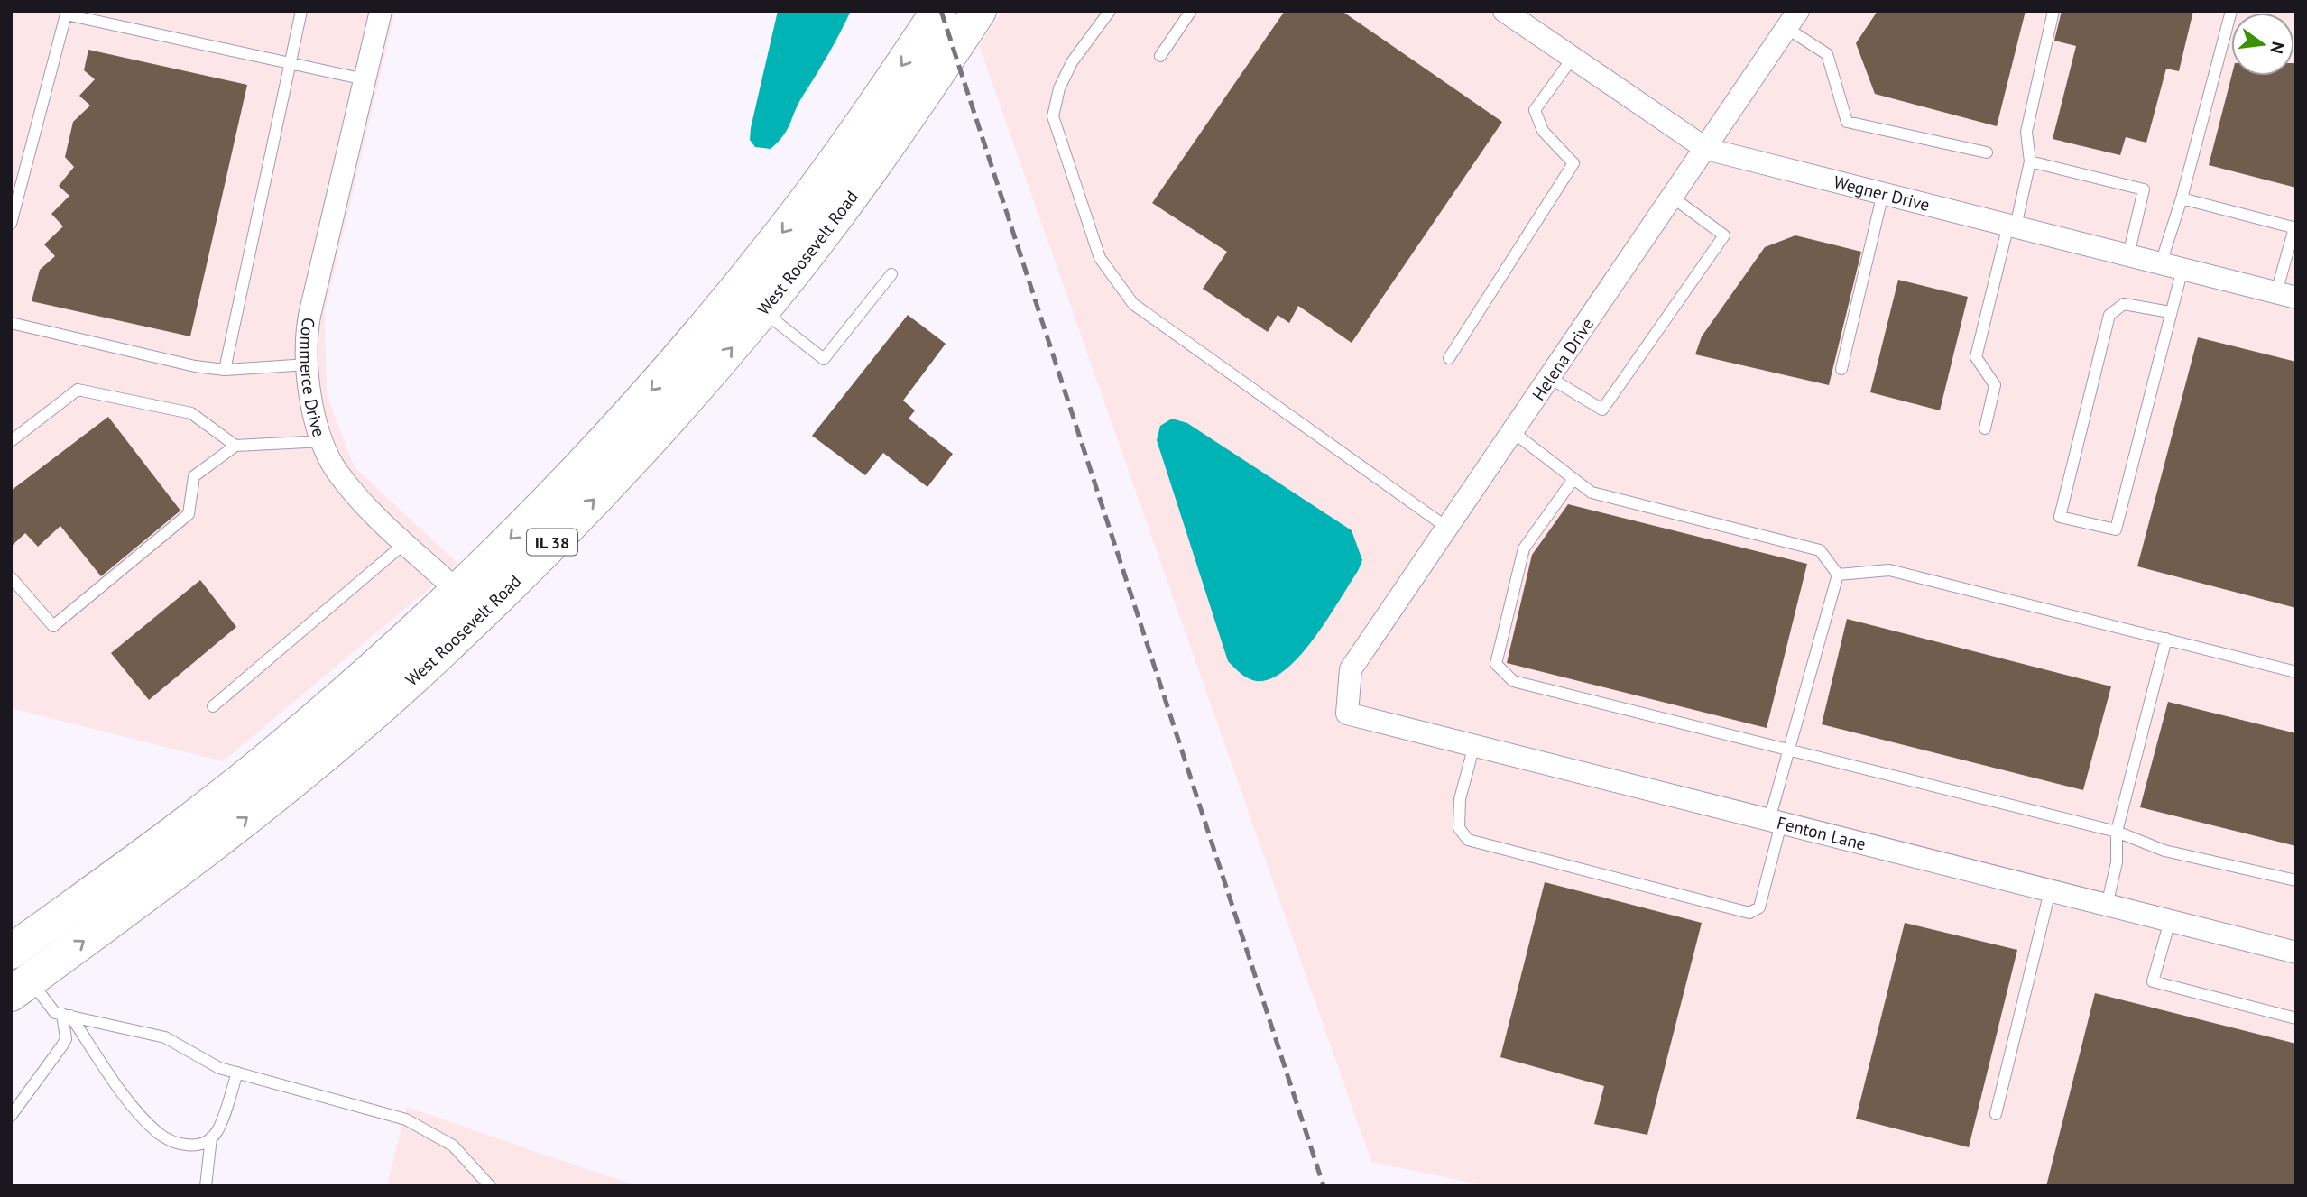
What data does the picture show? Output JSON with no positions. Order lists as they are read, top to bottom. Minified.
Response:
{"streets":{"main road":["West Roosevelt Road","IL 38"],"street":["Wegner Drive","Helena Drive","Commerce Drive","Fenton Lane"]},"crossings":[["Wegner Drive","Helena Drive"],["West Roosevelt Road","Commerce Drive"],["Helena Drive","Fenton Lane"]],"north":"right"}
